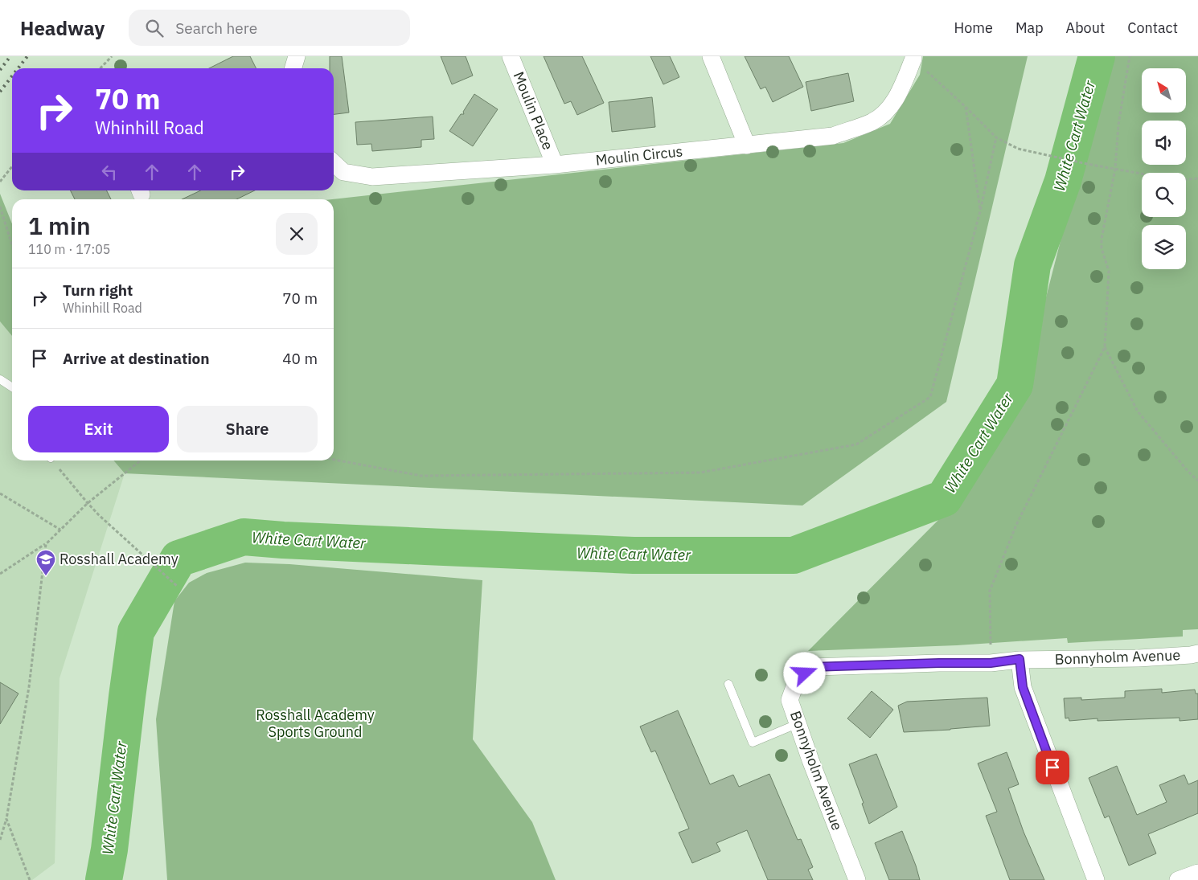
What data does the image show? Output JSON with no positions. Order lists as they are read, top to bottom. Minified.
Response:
{"streets":{"street":["Moulin Place","Moulin Circus","Bonnyholm Avenue"]},"crossings":[["Moulin Place","Moulin Circus"]],"water":["White Cart Water"],"parks":["Rosshall Academy Sports Ground"],"places":{"school or university":["Rosshall Academy"]},"north":"top left","page":{"header":"Headway","search":"Search here","nav":["Home","Map","About","Contact"],"turn":["70 m","Whinhill Road"],"heading":["1 min","110 m · 17:05"],"list":[{"name":"Turn right","note":"Whinhill Road","value":"70 m"},{"name":"Arrive at destination","value":"40 m"}],"buttons":["Exit","Share"]}}
